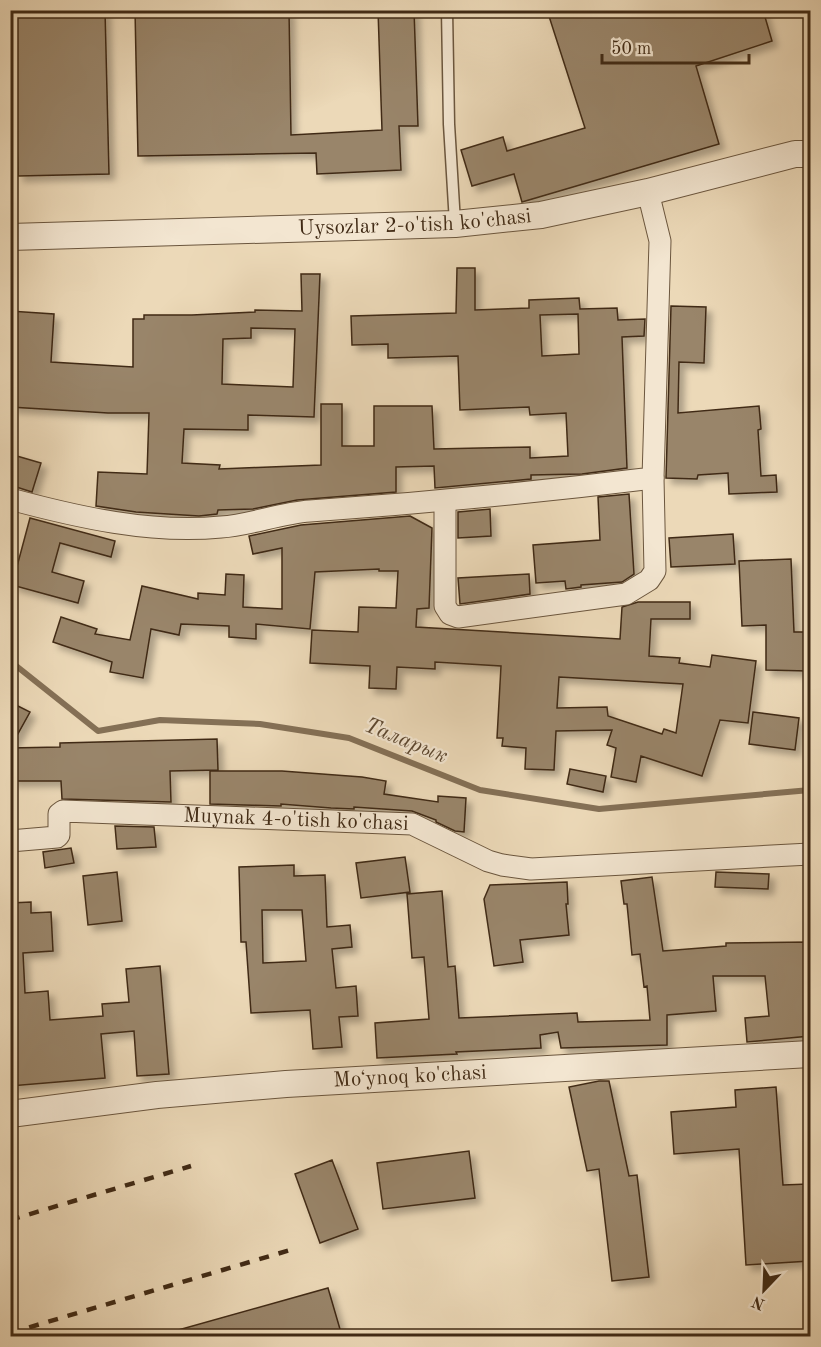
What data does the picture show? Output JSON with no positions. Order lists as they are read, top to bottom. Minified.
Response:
{"streets":{"street":["Uysozlar 2-o'tish ko'chasi","Muynak 4-o'tish ko'chasi","Moʻynoq ko'chasi"]},"water":["Таларык"],"scale_bar":"50 m","north":"bottom left"}
